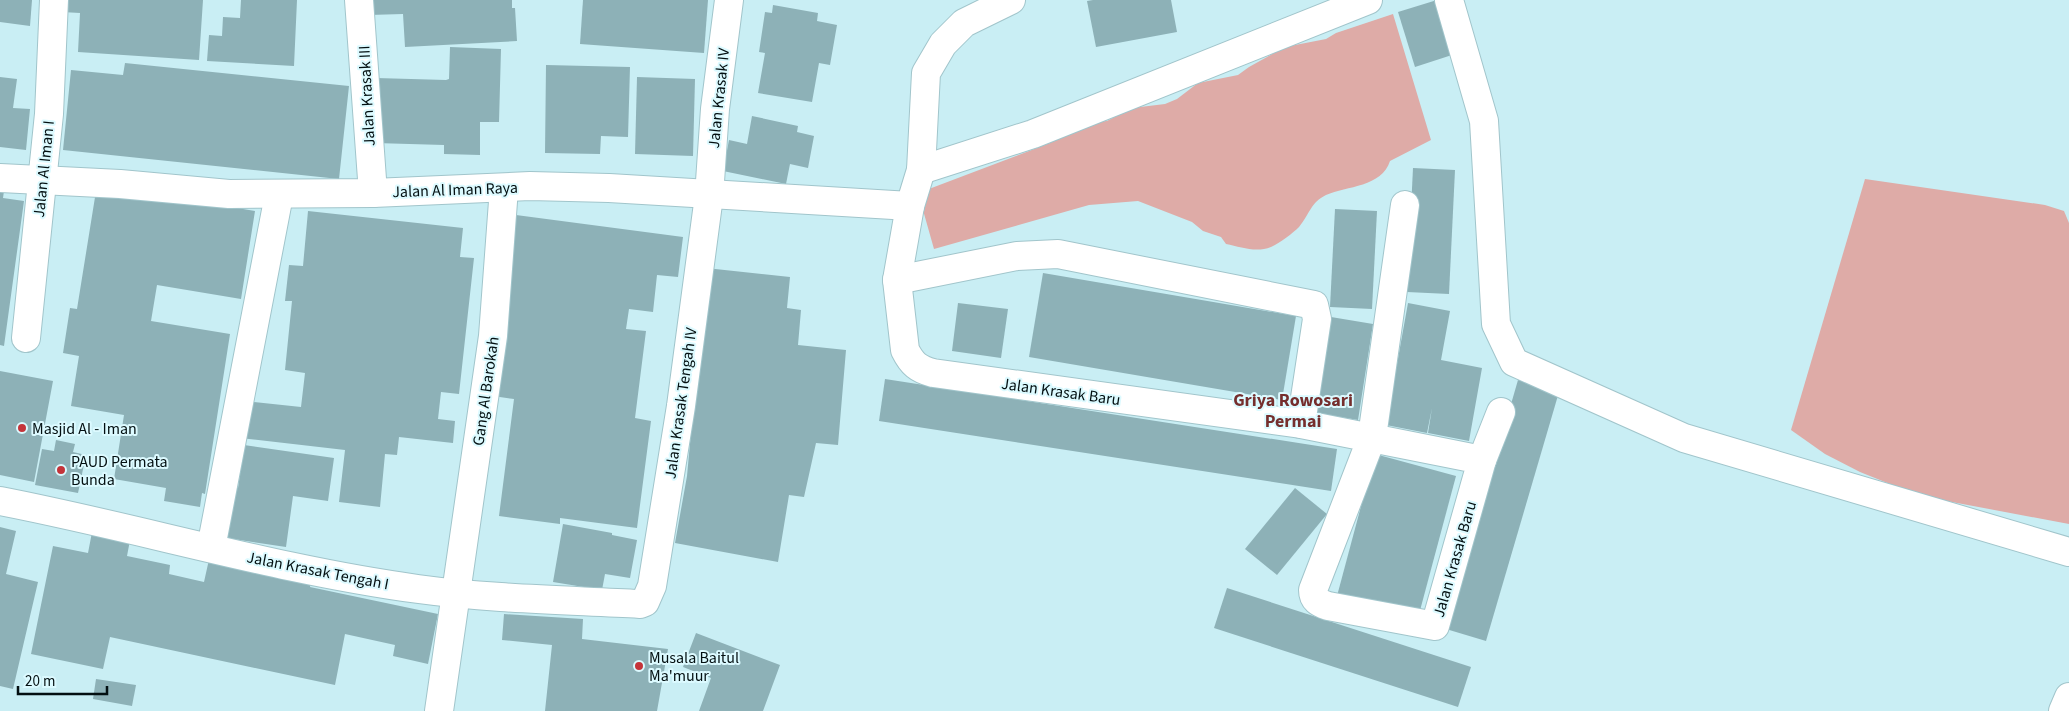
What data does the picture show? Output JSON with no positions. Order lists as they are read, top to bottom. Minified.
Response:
{"streets":{"street":["Jalan Krasak III","Jalan Krasak IV","Jalan Al Iman I","Jalan Al Iman Raya","Gang Al Barokah","Jalan Krasak Baru","Jalan Krasak Tengah IV","Jalan Krasak Tengah I"]},"crossings":[["Jalan Krasak III","Jalan Al Iman Raya"],["Jalan Krasak IV","Jalan Al Iman Raya"],["Jalan Krasak IV","Jalan Krasak Tengah IV"],["Jalan Al Iman I","Jalan Al Iman Raya"],["Jalan Al Iman Raya","Gang Al Barokah"],["Jalan Al Iman Raya","Jalan Krasak Baru"],["Jalan Al Iman Raya","Jalan Krasak Tengah IV"],["Gang Al Barokah","Jalan Krasak Tengah I"],["Jalan Krasak Tengah IV","Jalan Krasak Tengah I"]],"districts":["Griya Rowosari Permai"],"places":["Masjid Al - Iman","PAUD Permata Bunda","Musala Baitul Ma'muur"],"scale_bar":"20 m"}
